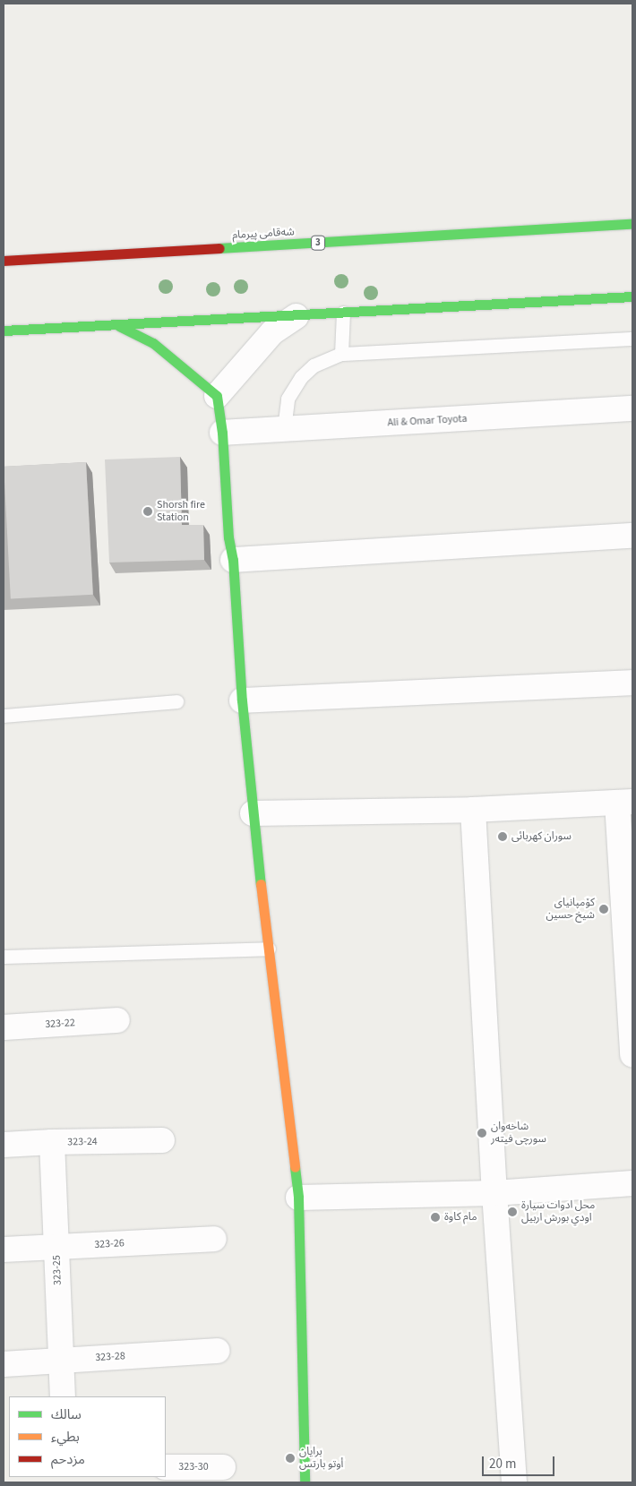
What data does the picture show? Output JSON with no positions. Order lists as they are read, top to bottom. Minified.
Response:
{"streets":{"main road":["شەقامی پیرمام","3"],"street":["Ali & Omar Toyota","323-22","323-24","323-26","323-25","323-28","323-30"]},"crossings":[["323-24","323-25"],["323-26","323-25"],["323-25","323-28"]],"places":["Shorsh fire Station","سوران کهربائی","کۆمپانیای شیخ حسین","شاخەوان سورچی فیتەر","محل ادوات سيارة اودي بورش اربيل","مام كاوة","برايان أوتو بارتس"],"legend":["سالك","بطيء","مزدحم"],"scale_bar":"20 m"}
